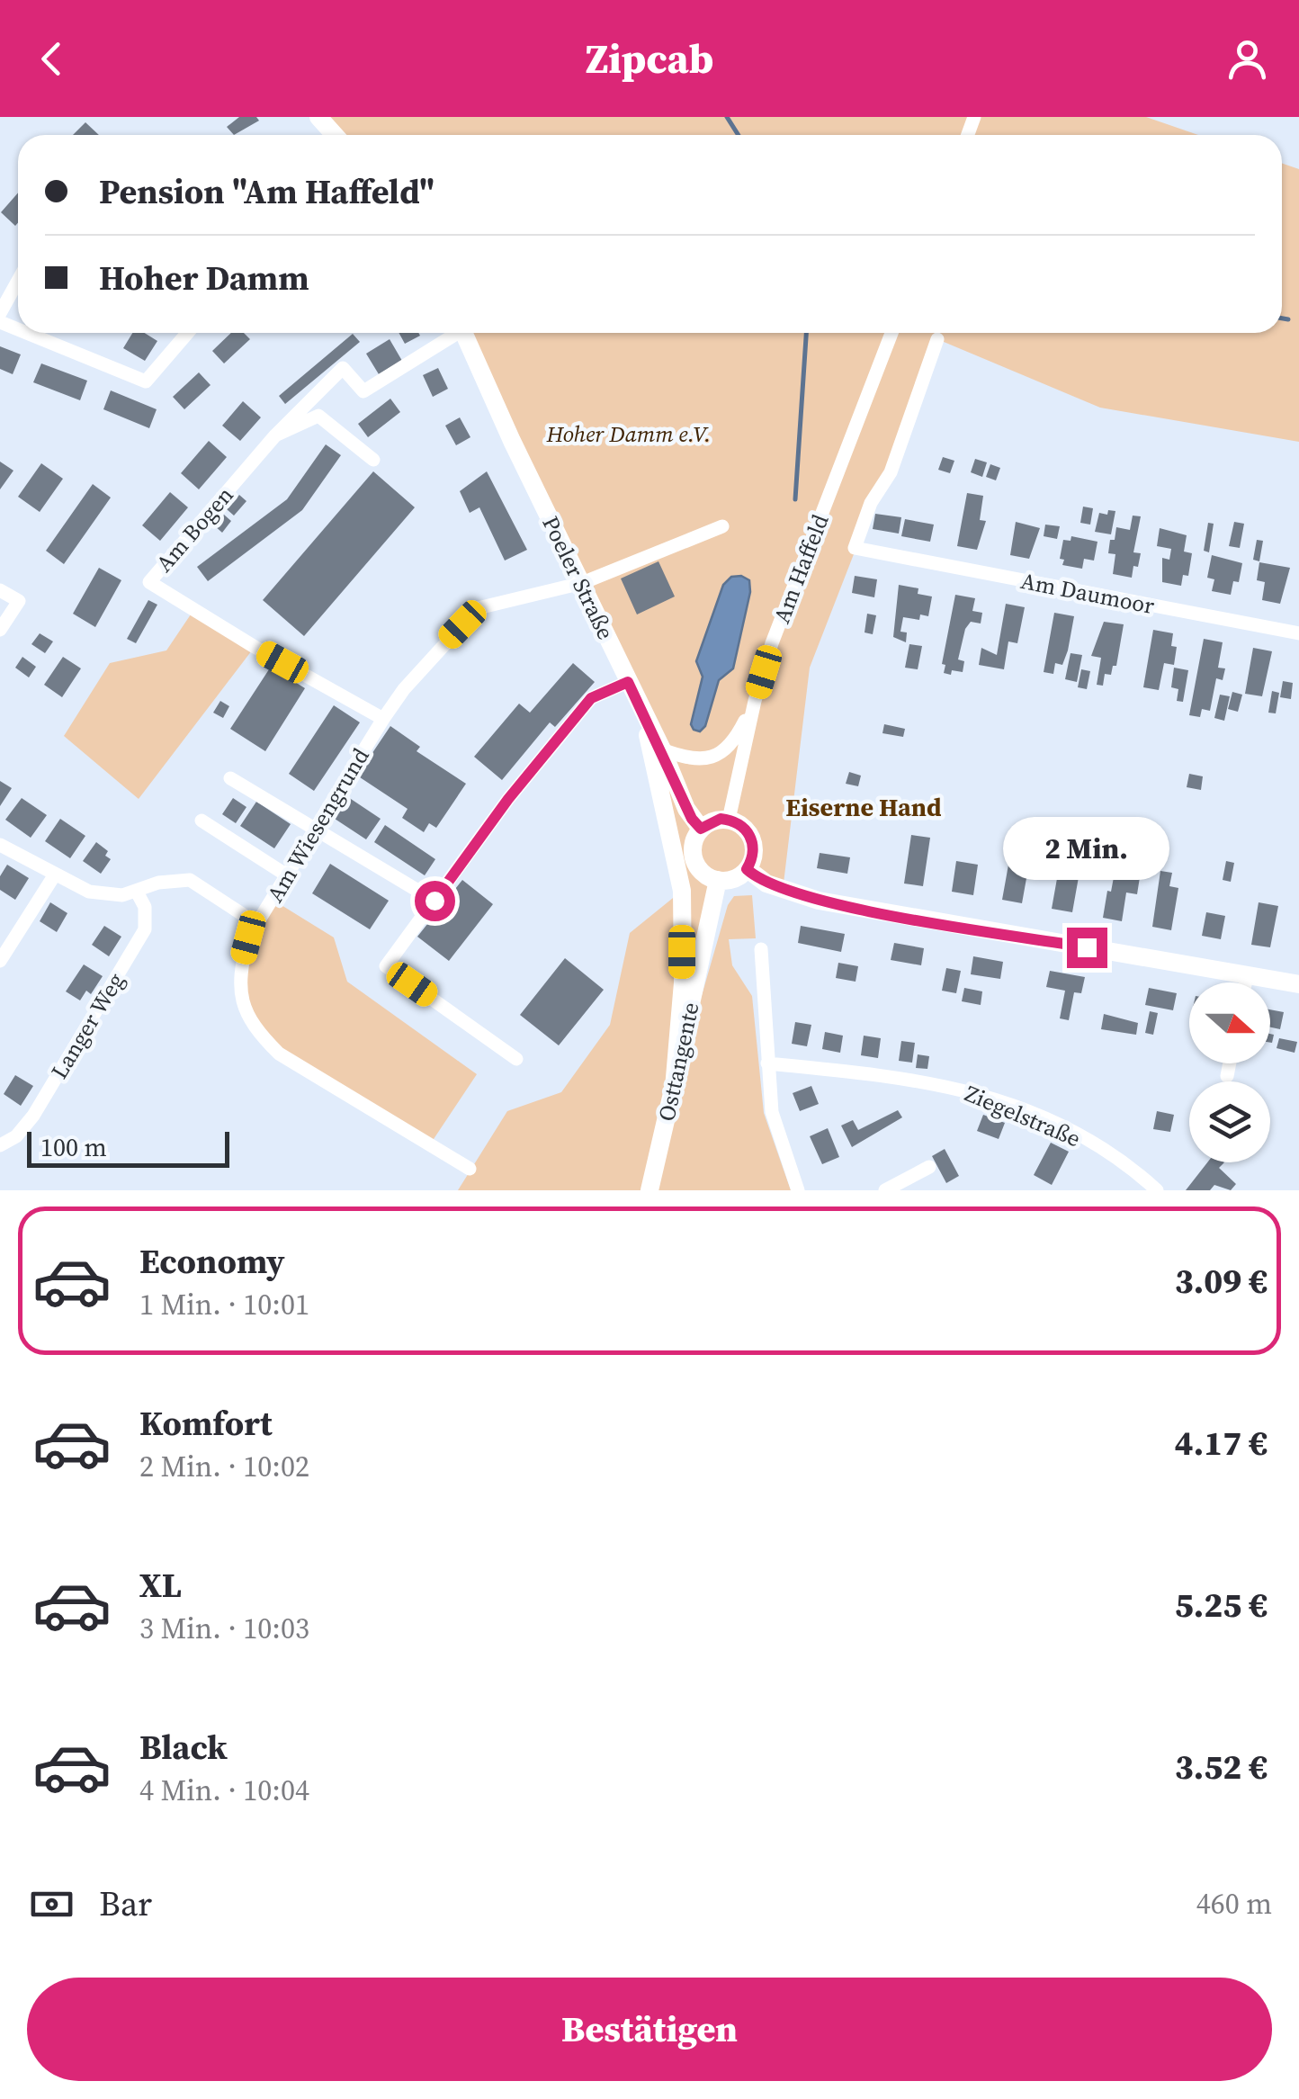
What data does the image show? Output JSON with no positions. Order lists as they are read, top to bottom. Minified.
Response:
{"streets":{"main road":["Poeler Straße","Osttangente"],"street":["Am Bogen","Am Haffeld","Am Daumoor","Am Wiesengrund","Langer Weg","Ziegelstraße"]},"crossings":[["Am Bogen","Am Wiesengrund"],["Am Haffeld","Poeler Straße"],["Am Haffeld","Osttangente"],["Poeler Straße","Am Wiesengrund"],["Poeler Straße","Osttangente"]],"districts":["Eiserne Hand"],"parks":["Hoher Damm e.V."],"scale_bar":"100 m","north":"right","page":{"header":"Zipcab","banner":["Pension \"Am Haffeld\"","Hoher Damm"],"bubble":"2 Min.","scale":"100 m","list":[{"name":"Economy","note":"1 Min. · 10:01","value":"3.09 €"},{"name":"Komfort","note":"2 Min. · 10:02","value":"4.17 €"},{"name":"XL","note":"3 Min. · 10:03","value":"5.25 €"},{"name":"Black","note":"4 Min. · 10:04","value":"3.52 €"}],"pay":["Bar","460 m"],"buttons":"Bestätigen"}}
